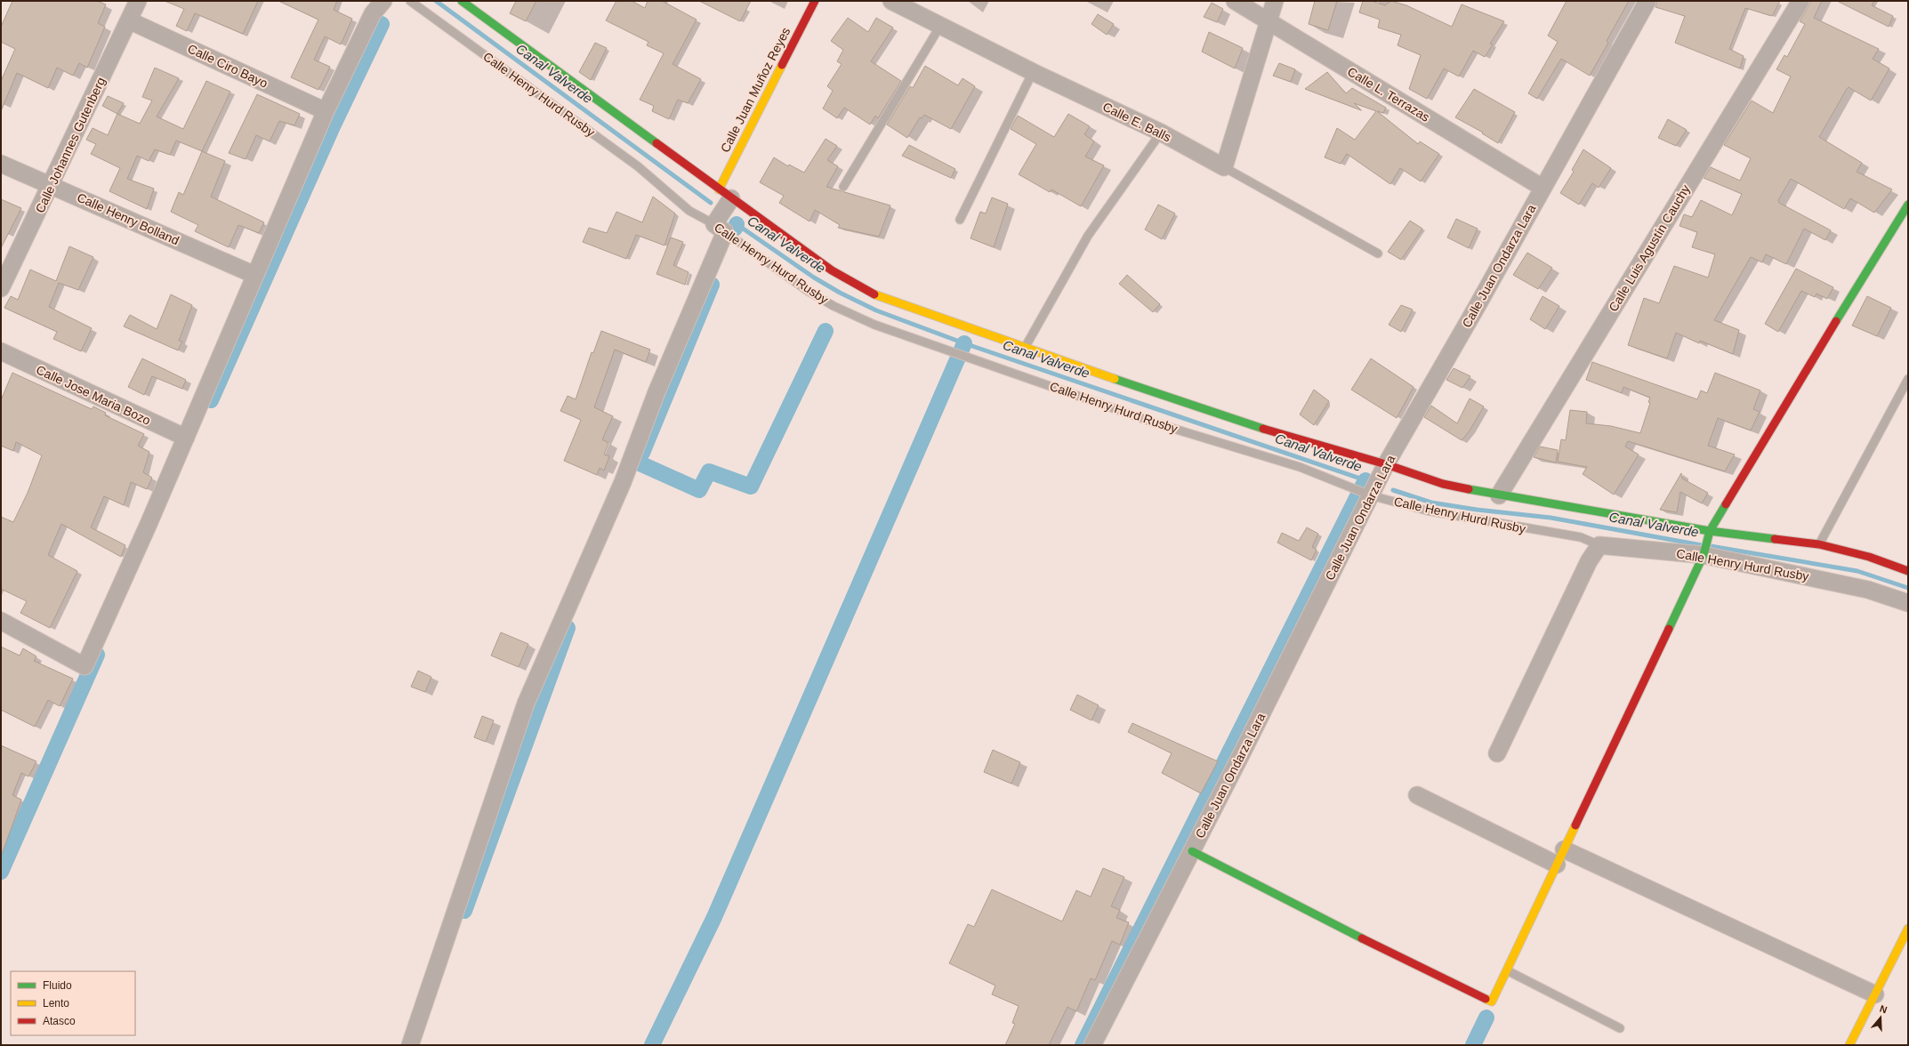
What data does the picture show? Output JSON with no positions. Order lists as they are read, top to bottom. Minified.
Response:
{"streets":{"street":["Calle Ciro Bayo","Calle Juan Muñoz Reyes","Calle Henry Hurd Rusby","Calle L. Terrazas","Calle E. Balls","Calle Johannes Gutenberg","Calle Henry Bolland","Calle Luis Agustín Cauchy","Calle Juan Ondarza Lara","Calle Jose Maria Bozo"]},"crossings":[["Calle Ciro Bayo","Calle Johannes Gutenberg"],["Calle Henry Hurd Rusby","Calle Juan Ondarza Lara"],["Calle L. Terrazas","Calle Juan Ondarza Lara"],["Calle Johannes Gutenberg","Calle Henry Bolland"]],"water":["Canal Valverde"],"legend":["Fluido","Lento","Atasco"],"north":"top"}
